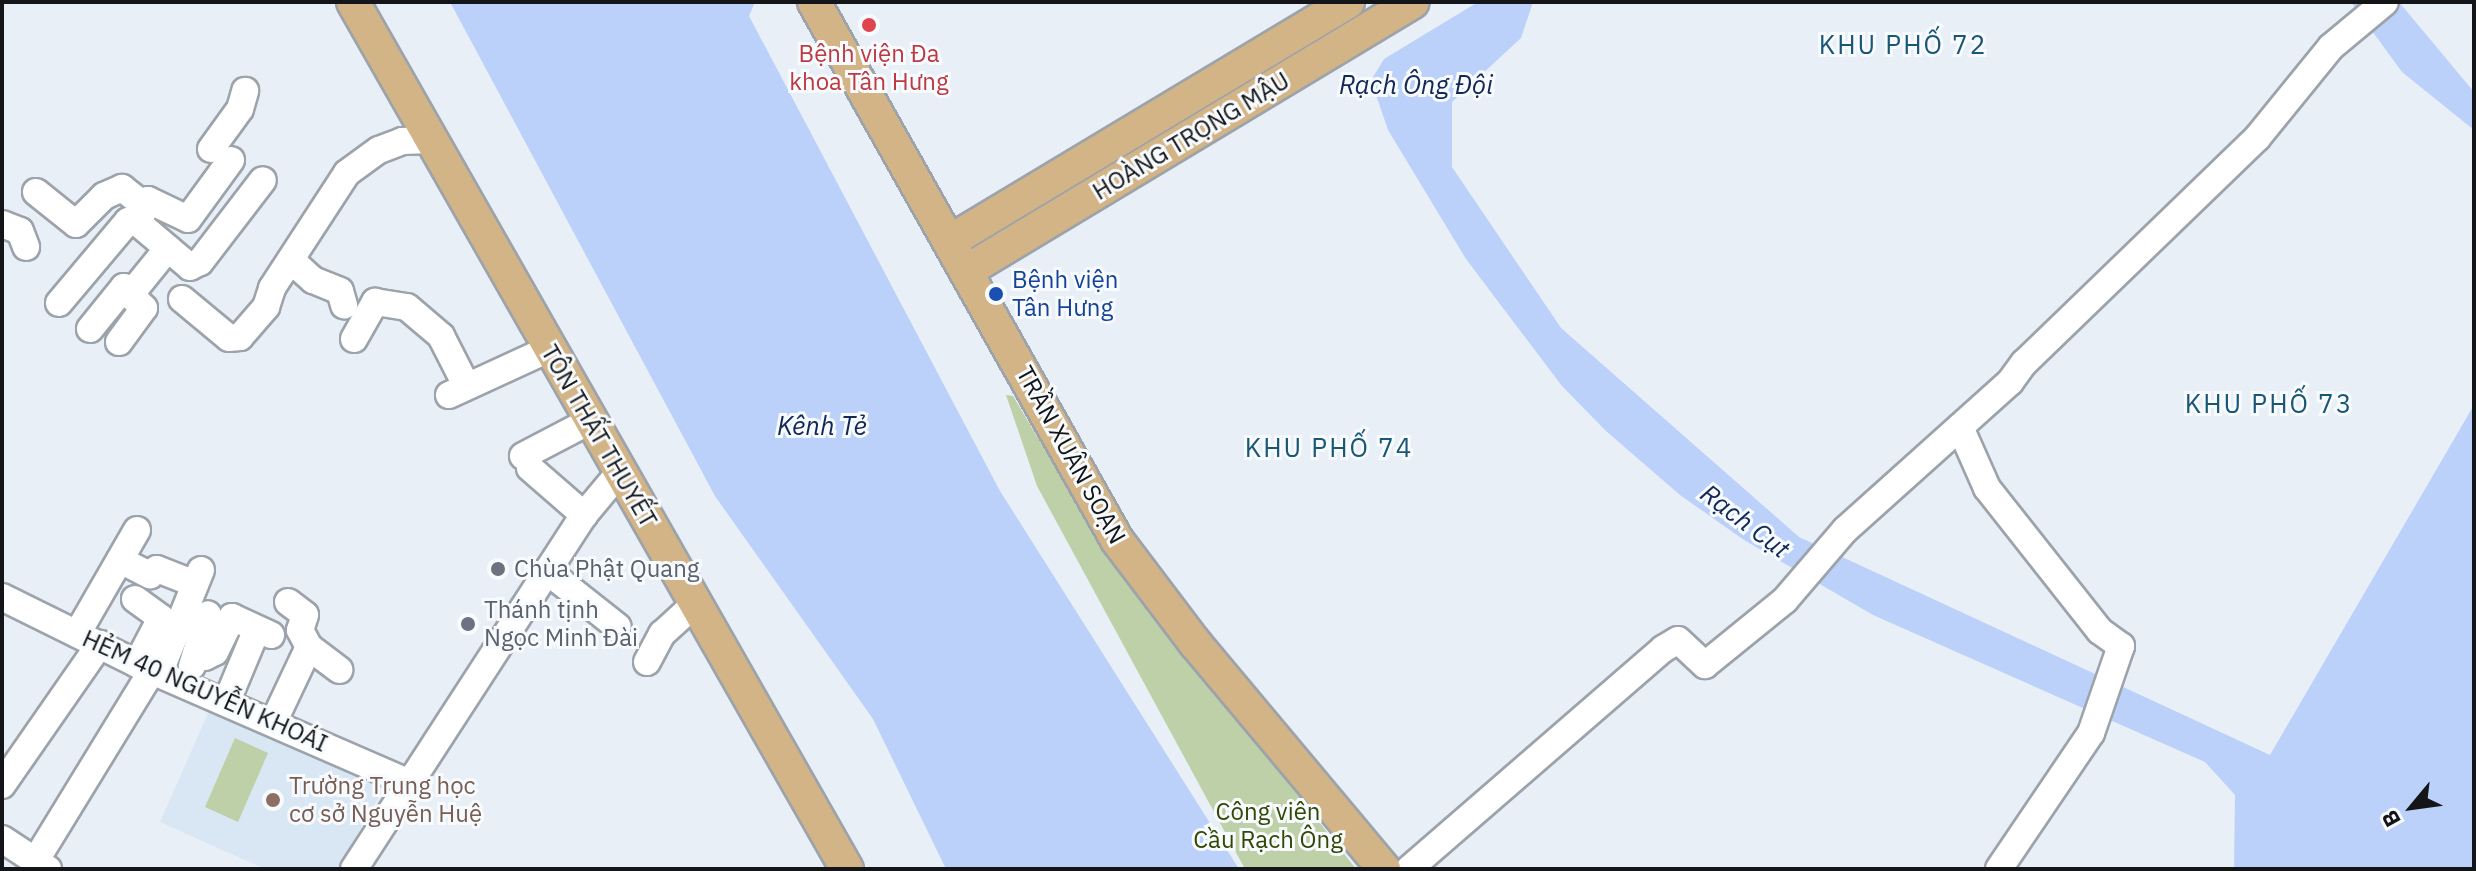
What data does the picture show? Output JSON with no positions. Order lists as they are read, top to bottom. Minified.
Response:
{"streets":{"main road":["HOÀNG TRỌNG MẬU","TÔN THẤT THUYẾT","TRẦN XUÂN SOẠN"],"street":["HẺM 40 NGUYỄN KHOÁI"]},"crossings":[["HOÀNG TRỌNG MẬU","TRẦN XUÂN SOẠN"]],"districts":["KHU PHỐ 72","KHU PHỐ 73","KHU PHỐ 74"],"water":["Rạch Ông Đội","Kênh Tẻ","Rạch Cụt"],"parks":["Công viên Cầu Rạch Ông"],"places":["Bệnh viện Đa khoa Tân Hưng","Bệnh viện Tân Hưng","Chùa Phật Quang","Thánh tịnh Ngọc Minh Đài","Trường Trung học cơ sở Nguyễn Huệ"],"north":"bottom left"}
